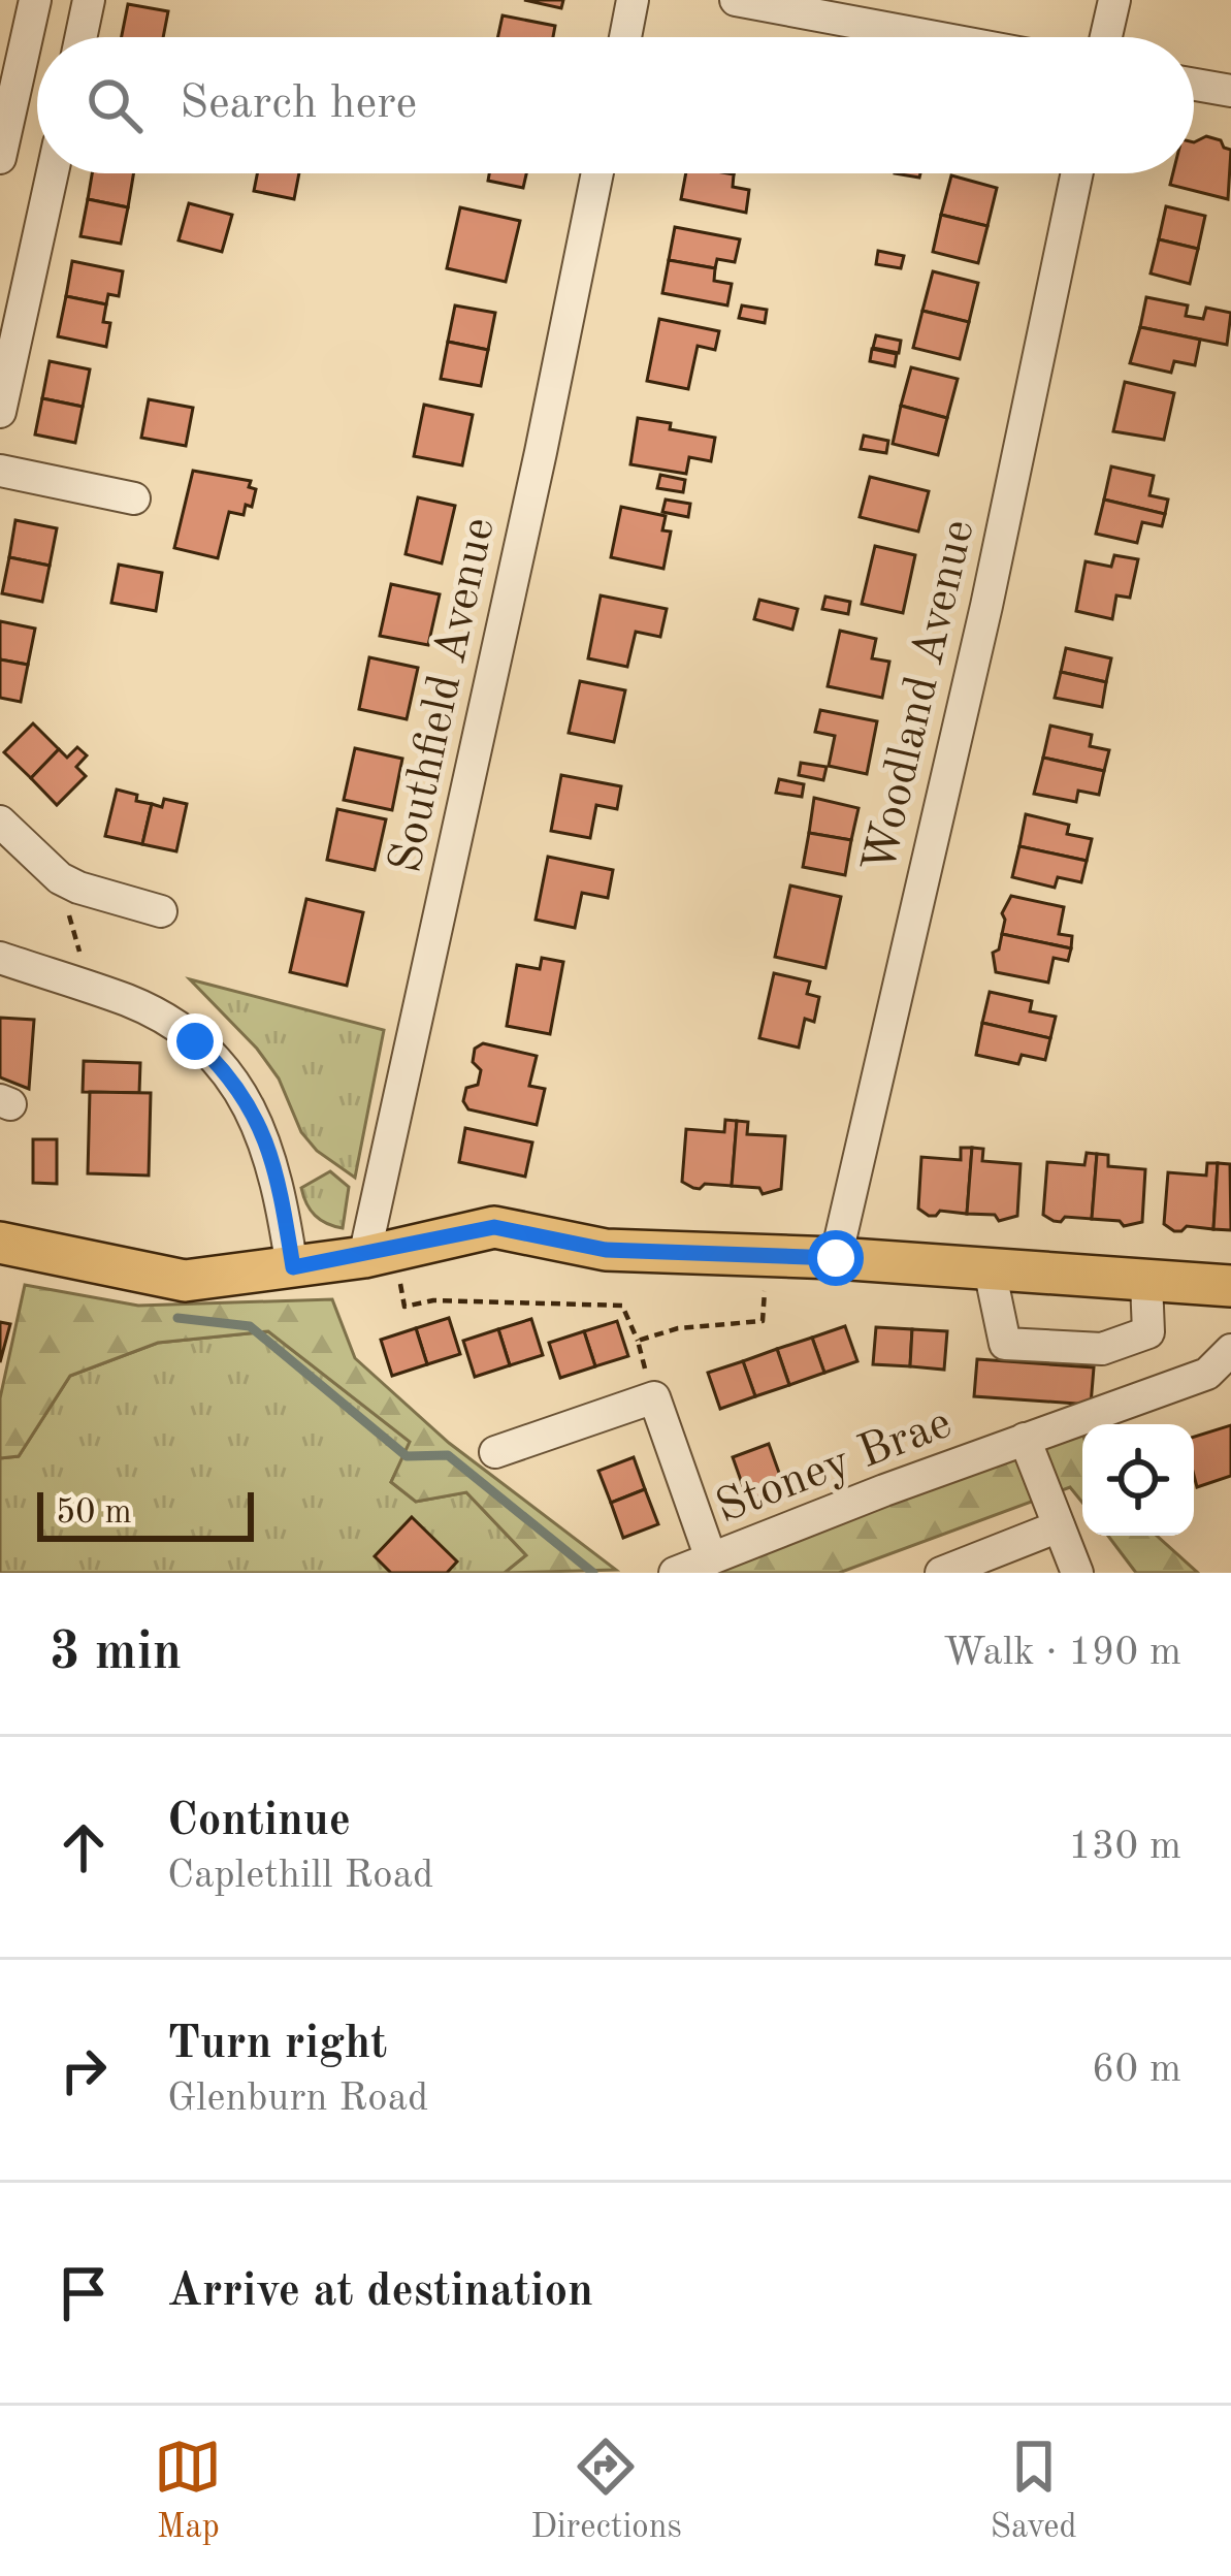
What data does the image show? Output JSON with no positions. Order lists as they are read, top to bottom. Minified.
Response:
{"streets":{"street":["Southfield Avenue","Woodland Avenue","Stoney Brae"]},"scale_bar":"50 m","page":{"search":"Search here","scale":"50 m","heading":["3 min","Walk · 190 m"],"list":[["Continue","Caplethill Road","130 m"],["Turn right","Glenburn Road","60 m"],"Arrive at destination"],"nav":["Map","Directions","Saved"]}}
